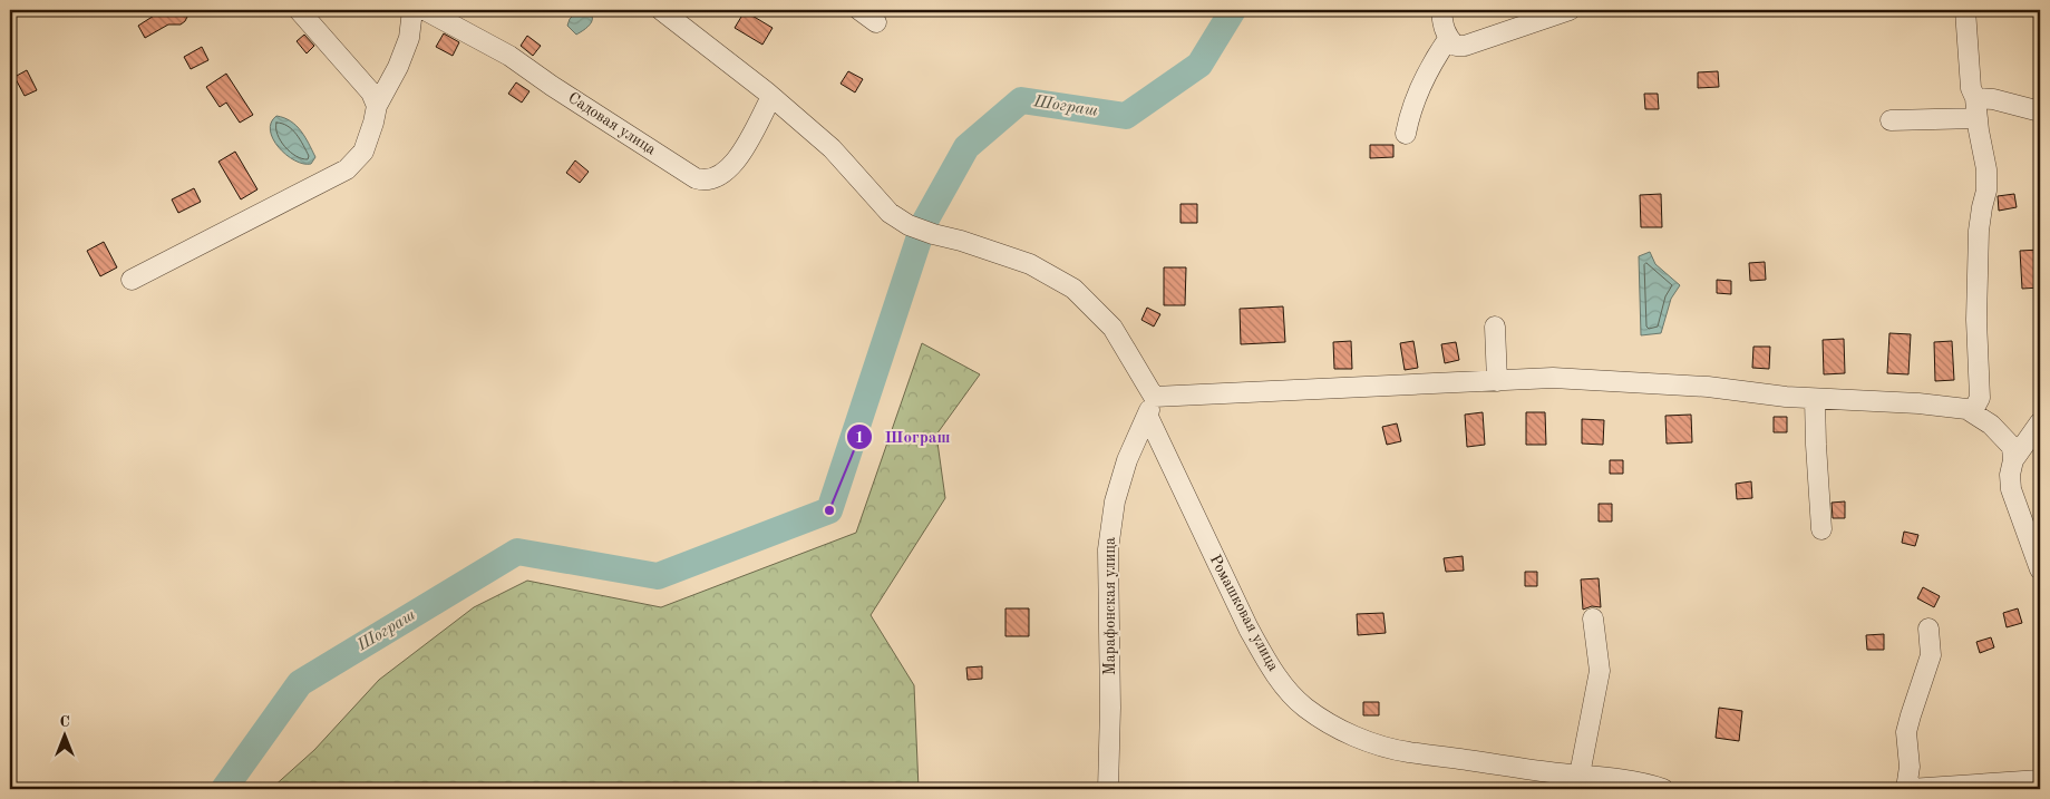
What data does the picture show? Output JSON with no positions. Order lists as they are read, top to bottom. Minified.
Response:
{"streets":{"street":["Садовая улица","Марафонская улица","Ромашковая улица"]},"crossings":[["Марафонская улица","Ромашковая улица"]],"water":["Шограш"],"places":["Шограш"],"north":"top"}
